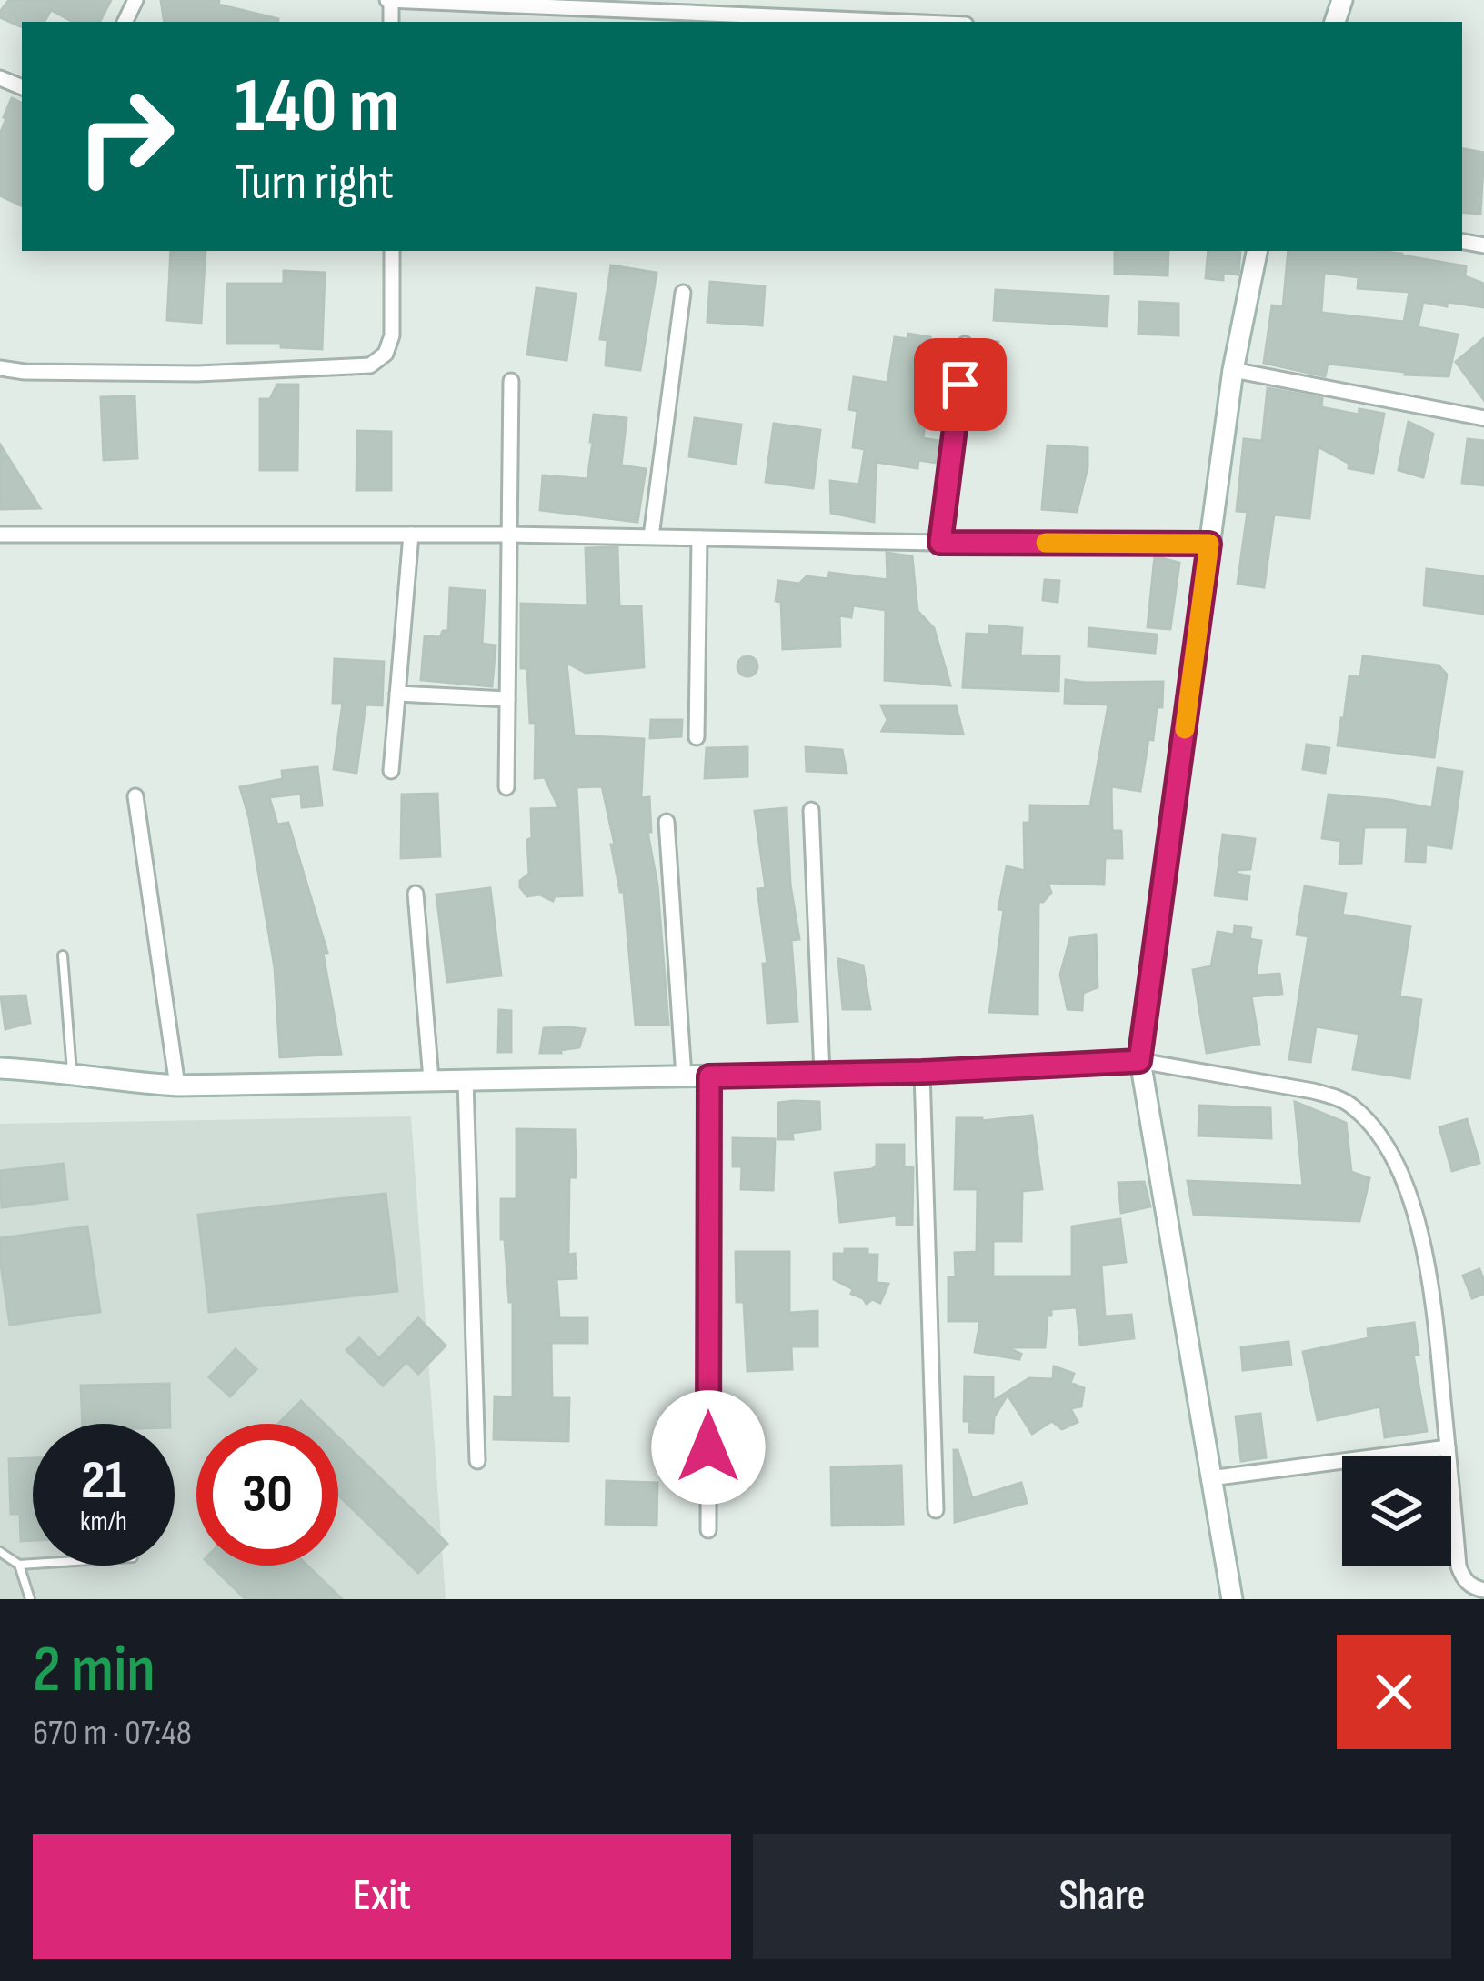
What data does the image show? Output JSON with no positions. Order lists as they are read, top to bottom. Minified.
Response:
{"page":{"turn":["140 m","Turn right"],"speed":"21 km/h","limit":"30","heading":["2 min","670 m · 07:48"],"buttons":["Exit","Share"]}}
